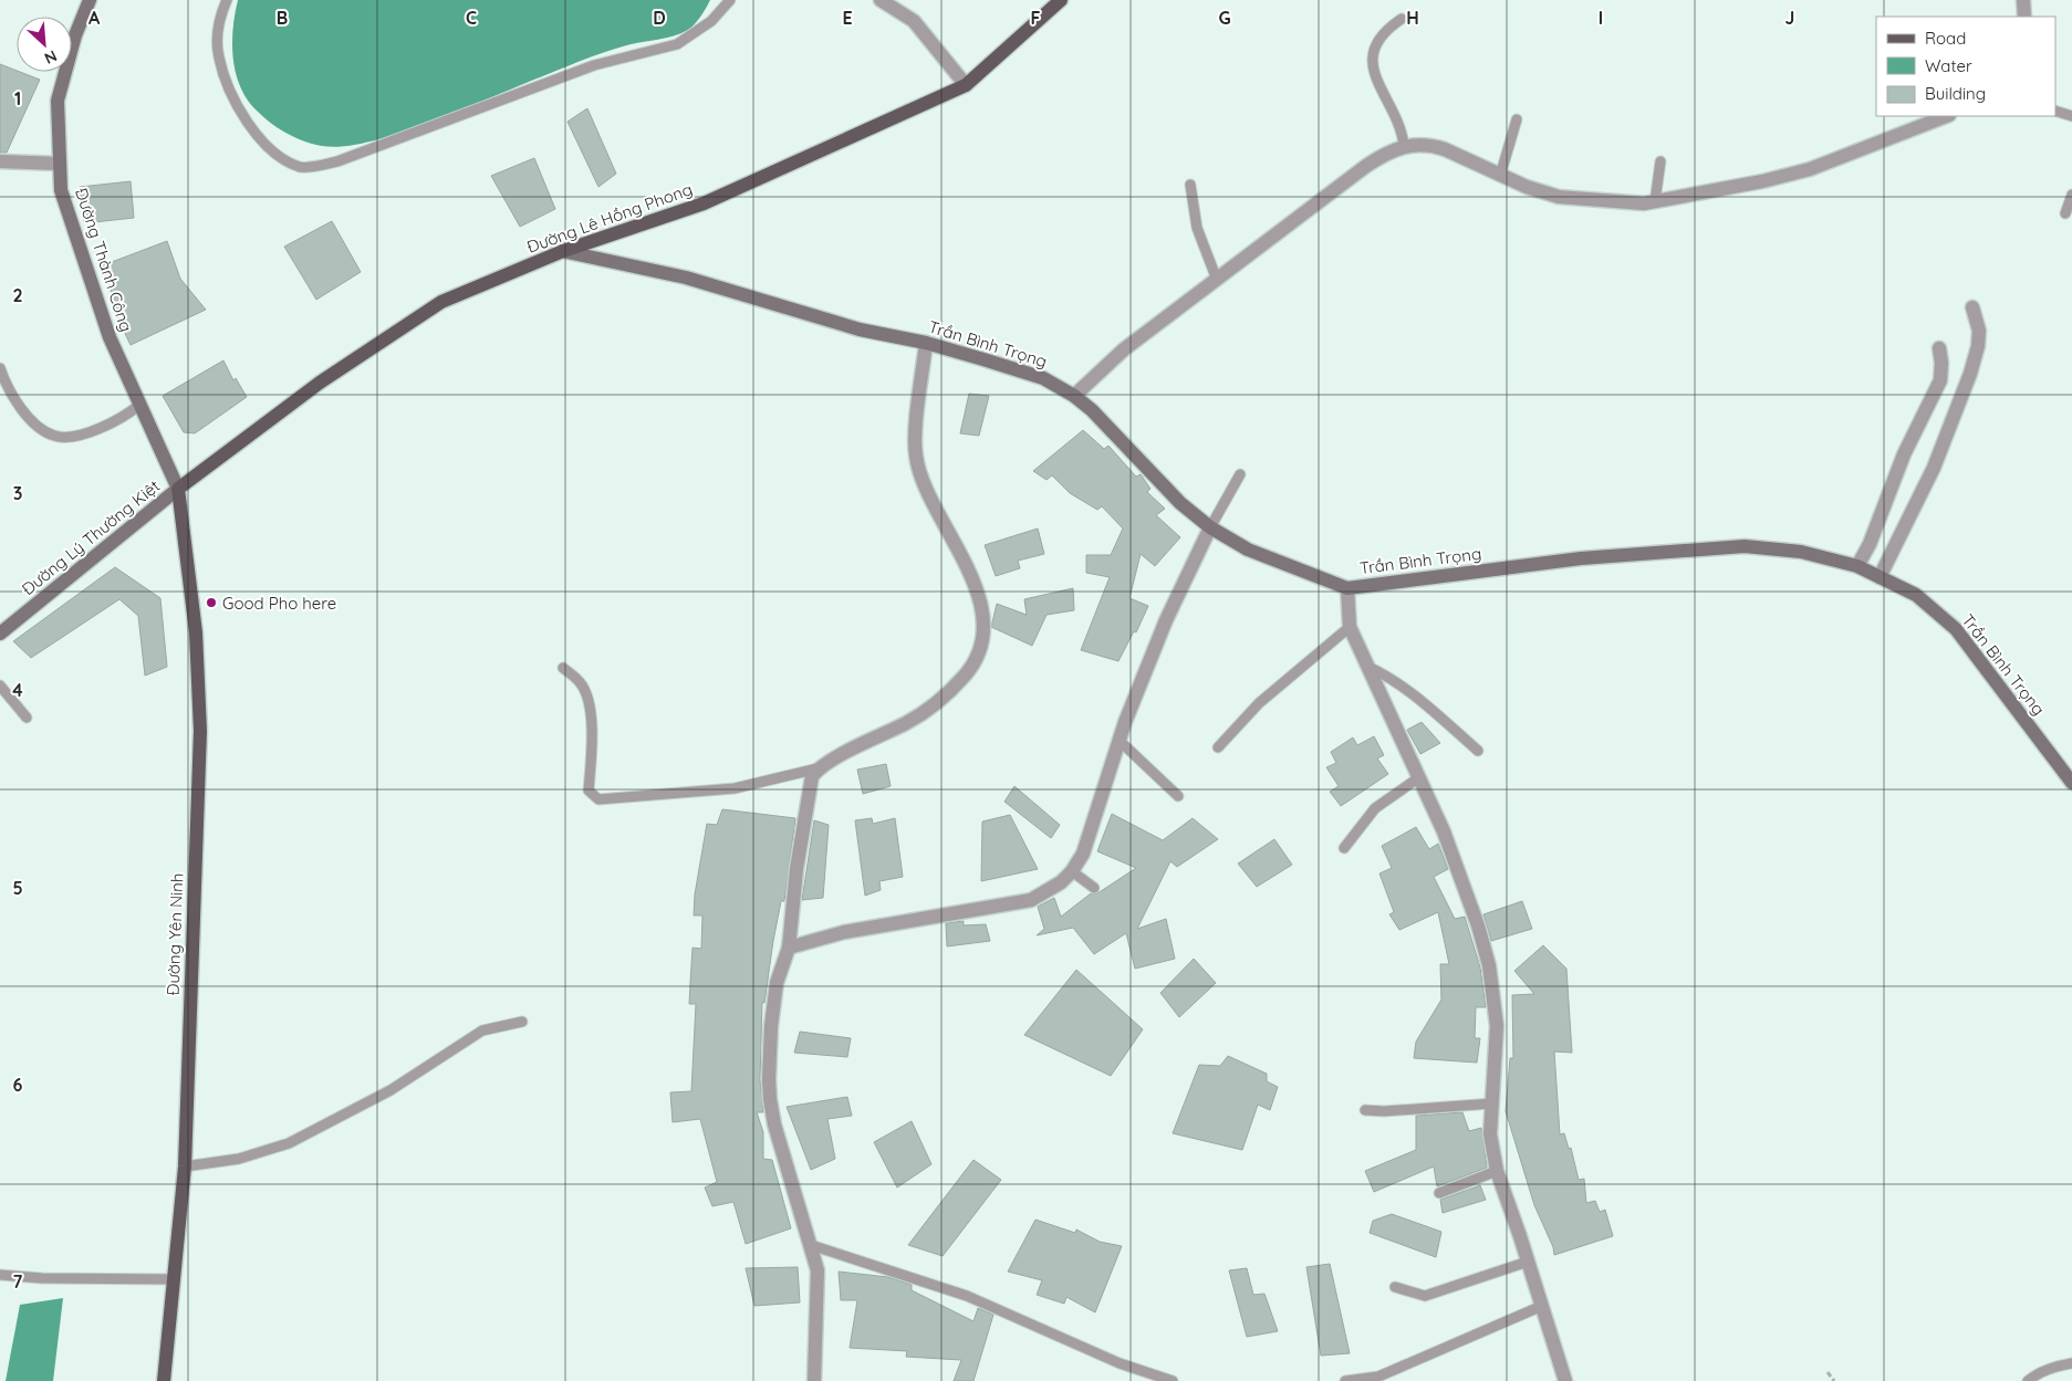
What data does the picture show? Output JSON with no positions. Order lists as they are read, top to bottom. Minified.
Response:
{"streets":{"main road":["Đường Lê Hồng Phong","Đường Yên Ninh"],"street":["Đường Thành Công","Trần Bình Trọng","Đường Lý Thường Kiệt"]},"crossings":[["Đường Lê Hồng Phong","Đường Thành Công"],["Đường Lê Hồng Phong","Trần Bình Trọng"],["Đường Lê Hồng Phong","Đường Lý Thường Kiệt"],["Đường Lê Hồng Phong","Đường Yên Ninh"],["Đường Thành Công","Đường Lý Thường Kiệt"],["Đường Thành Công","Đường Yên Ninh"],["Đường Lý Thường Kiệt","Đường Yên Ninh"]],"places":["Good Pho here"],"legend":["Road","Water","Building"],"north":"bottom right","grid":{"columns":["A","B","C","D","E","F","G","H","I","J"],"rows":["1","2","3","4","5","6","7"]}}
